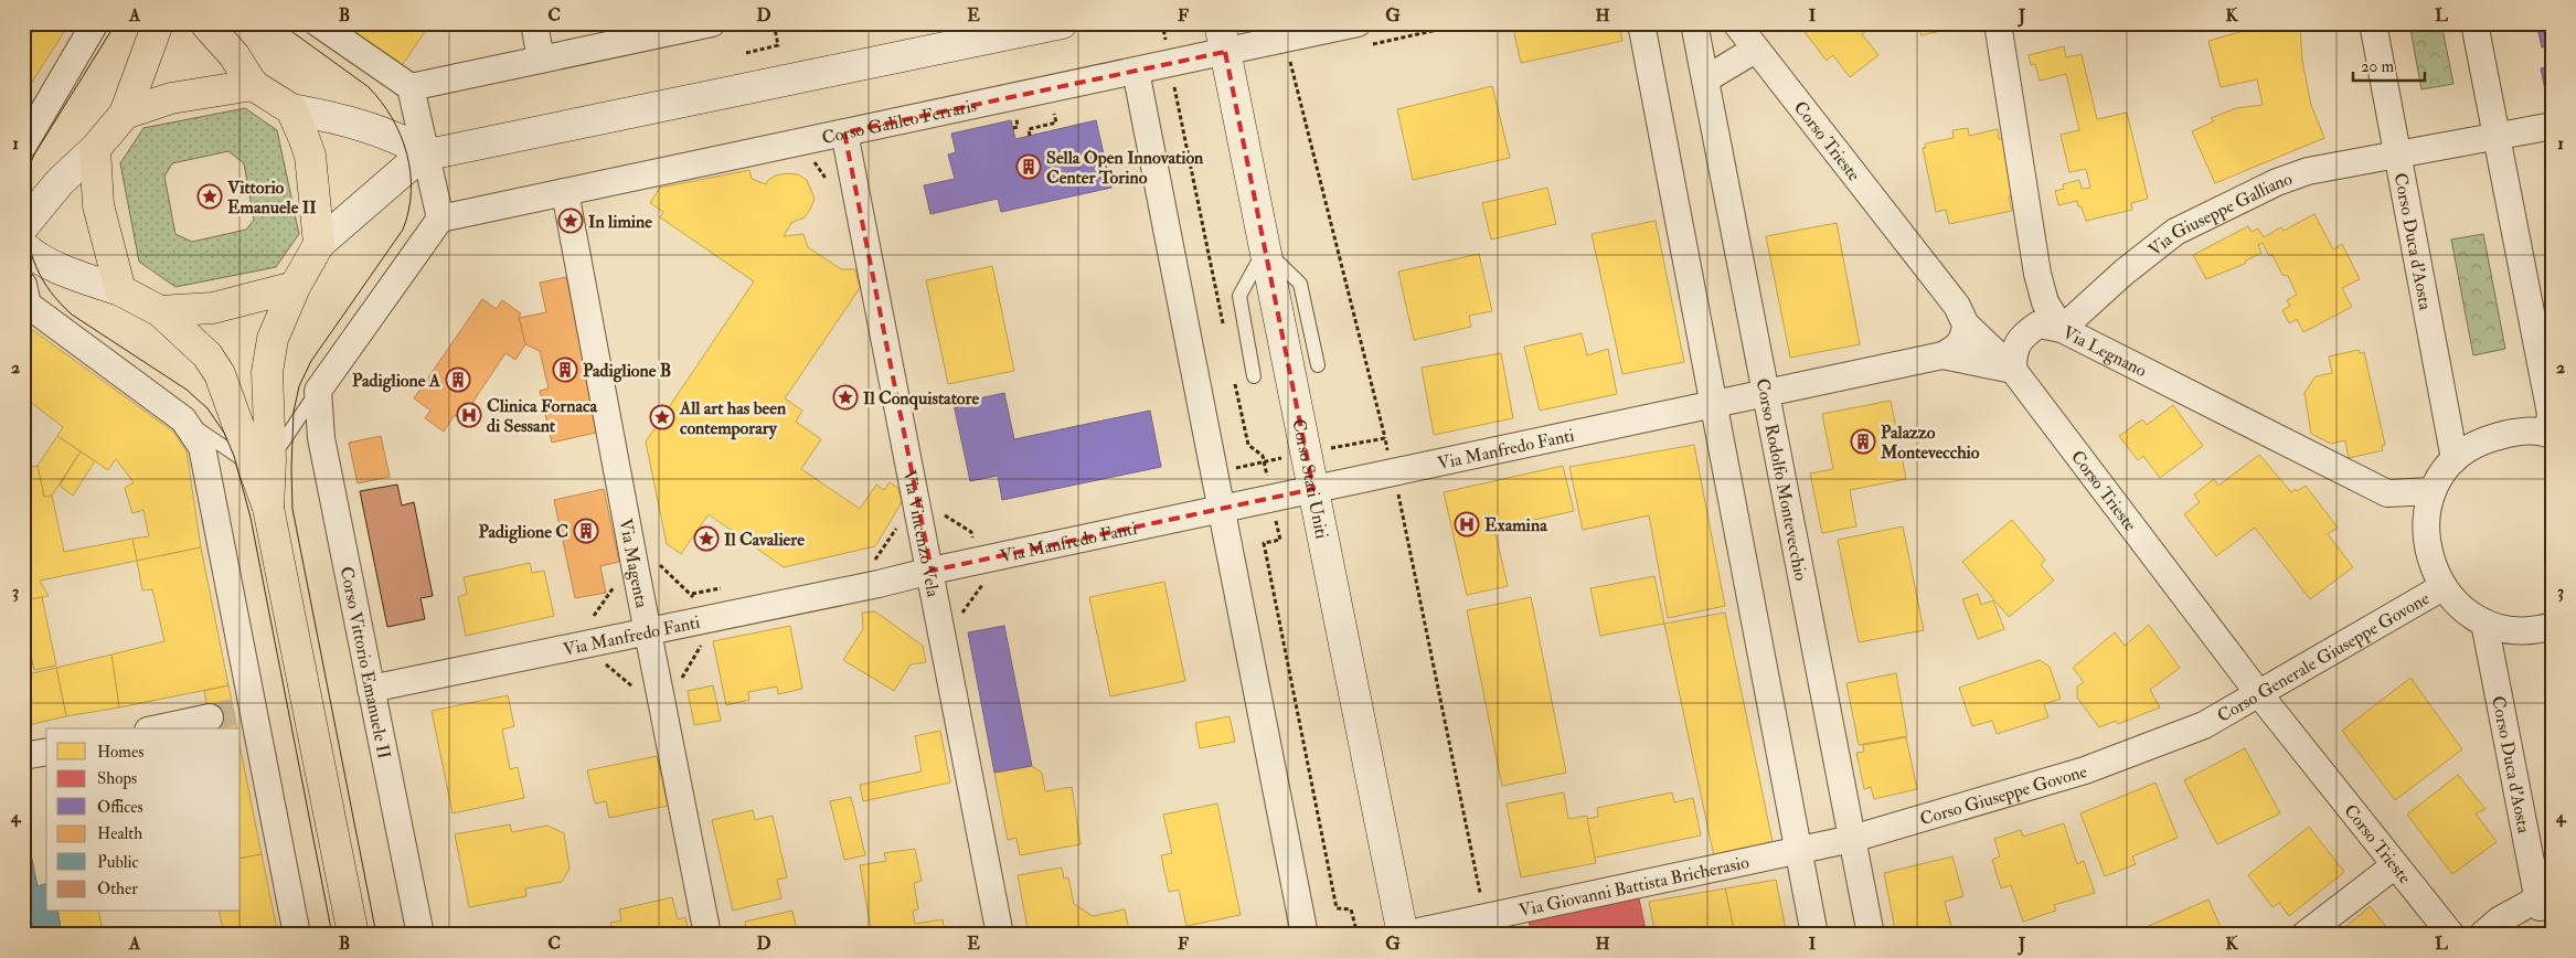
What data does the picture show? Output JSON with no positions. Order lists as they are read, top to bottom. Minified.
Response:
{"streets":{"main road":["Corso Stati Uniti"],"street":["Corso Galileo Ferraris","Corso Trieste","Via Giuseppe Galliano","Corso Duca d'Aosta","Via Legnano","Via Manfredo Fanti","Corso Rodolfo Montevecchio","Via Vincenzo Vela","Via Magenta","Corso Generale Giuseppe Govone","Corso Vittorio Emanuele II","Corso Giuseppe Govone","Via Giovanni Battista Bricherasio"]},"crossings":[["Corso Galileo Ferraris","Corso Stati Uniti"],["Corso Galileo Ferraris","Via Vincenzo Vela"],["Corso Galileo Ferraris","Via Magenta"],["Corso Trieste","Corso Generale Giuseppe Govone"],["Via Giuseppe Galliano","Corso Duca d'Aosta"],["Via Giuseppe Galliano","Via Legnano"],["Via Manfredo Fanti","Corso Stati Uniti"],["Via Manfredo Fanti","Corso Rodolfo Montevecchio"],["Via Manfredo Fanti","Via Vincenzo Vela"],["Via Manfredo Fanti","Via Magenta"],["Via Manfredo Fanti","Corso Vittorio Emanuele II"],["Corso Stati Uniti","Via Giovanni Battista Bricherasio"],["Corso Rodolfo Montevecchio","Corso Giuseppe Govone"],["Corso Generale Giuseppe Govone","Corso Giuseppe Govone"],["Corso Giuseppe Govone","Via Giovanni Battista Bricherasio"]],"places":{"building":["Sella Open Innovation Center Torino","Padiglione B","Padiglione A","Palazzo Montevecchio","Padiglione C"],"place":["Vittorio Emanuele II","In limine","Il Conquistatore","All art has been contemporary","Il Cavaliere"],"hospital":["Clinica Fornaca di Sessant","Examina"]},"legend":["Homes","Shops","Offices","Health","Public","Other"],"scale_bar":"20 m","grid":{"columns":["A","B","C","D","E","F","G","H","I","J","K","L"],"rows":["1","2","3","4"]}}
